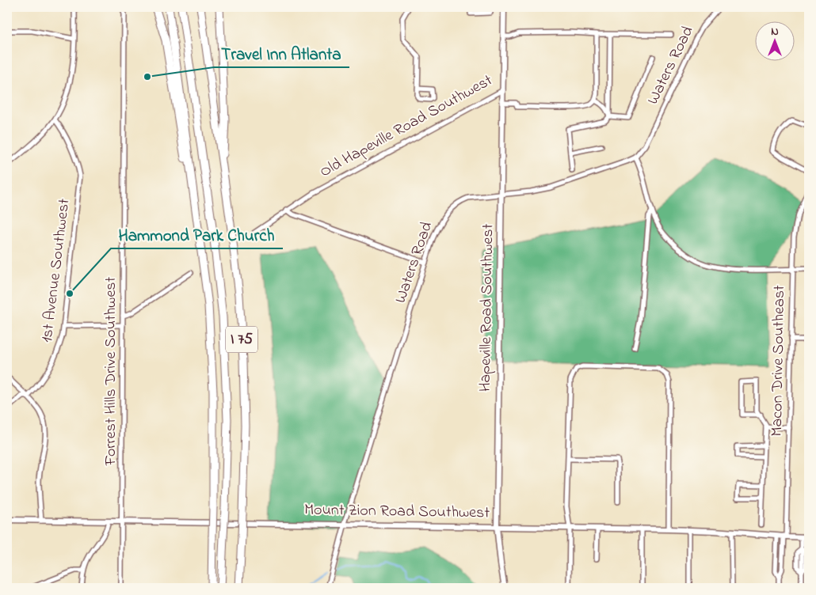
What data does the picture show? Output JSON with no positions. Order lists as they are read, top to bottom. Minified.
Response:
{"streets":{"highway":["I 75"],"street":["Waters Road","Old Hapeville Road Southwest","1st Avenue Southwest","Hapeville Road Southwest","Macon Drive Southeast","Forrest Hills Drive Southwest","Mount Zion Road Southwest"]},"crossings":[["Waters Road","Hapeville Road Southwest"],["Waters Road","Mount Zion Road Southwest"],["Old Hapeville Road Southwest","Hapeville Road Southwest"],["Hapeville Road Southwest","Mount Zion Road Southwest"],["Macon Drive Southeast","Mount Zion Road Southwest"],["Forrest Hills Drive Southwest","Mount Zion Road Southwest"]],"places":["Travel Inn Atlanta","Hammond Park Church"],"north":"top"}
